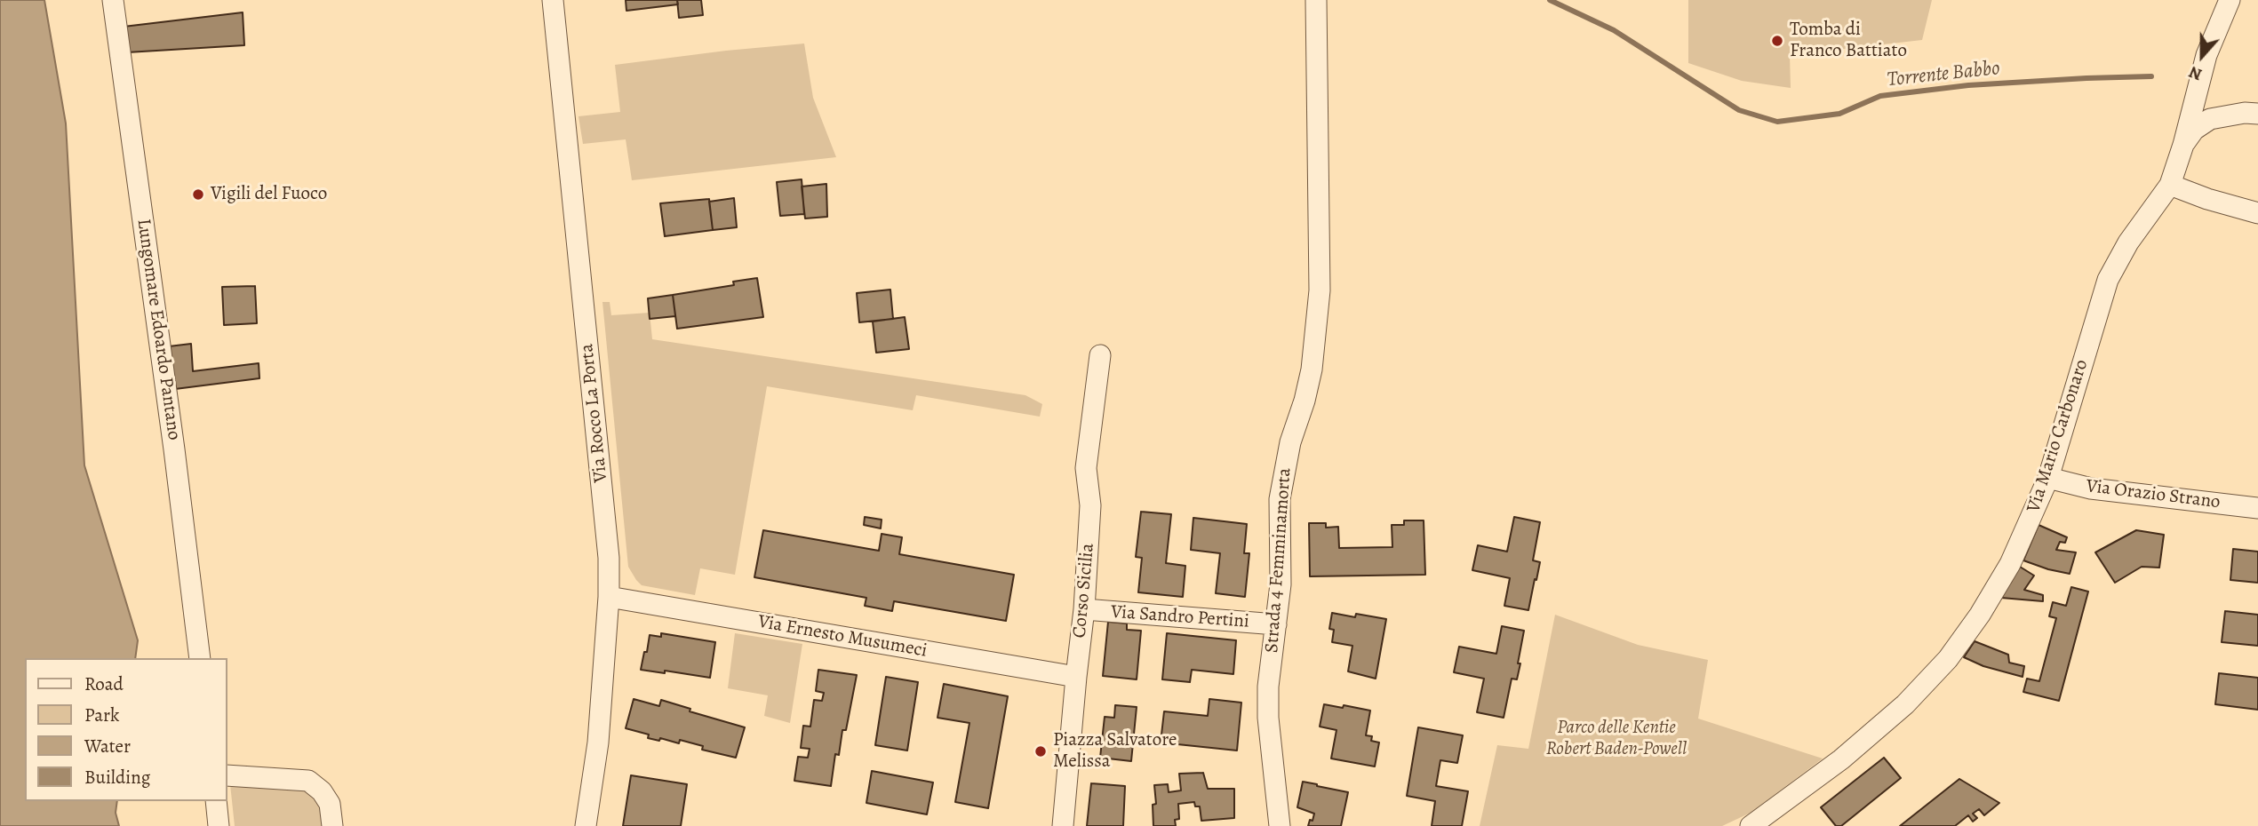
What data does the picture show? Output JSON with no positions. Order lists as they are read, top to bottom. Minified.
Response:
{"streets":{"street":["Lungomare Edoardo Pantano","Via Rocco La Porta","Via Mario Carbonaro","Via Orazio Strano","Strada 4 Femminamorta","Corso Sicilia","Via Sandro Pertini","Via Ernesto Musumeci"]},"crossings":[["Via Rocco La Porta","Via Ernesto Musumeci"],["Via Mario Carbonaro","Via Orazio Strano"],["Strada 4 Femminamorta","Via Sandro Pertini"],["Corso Sicilia","Via Sandro Pertini"],["Corso Sicilia","Via Ernesto Musumeci"]],"water":["Torrente Babbo"],"parks":["Parco delle Kentie Robert Baden-Powell"],"places":["Tomba di Franco Battiato","Vigili del Fuoco","Piazza Salvatore Melissa"],"legend":["Road","Park","Water","Building"],"north":"bottom"}
